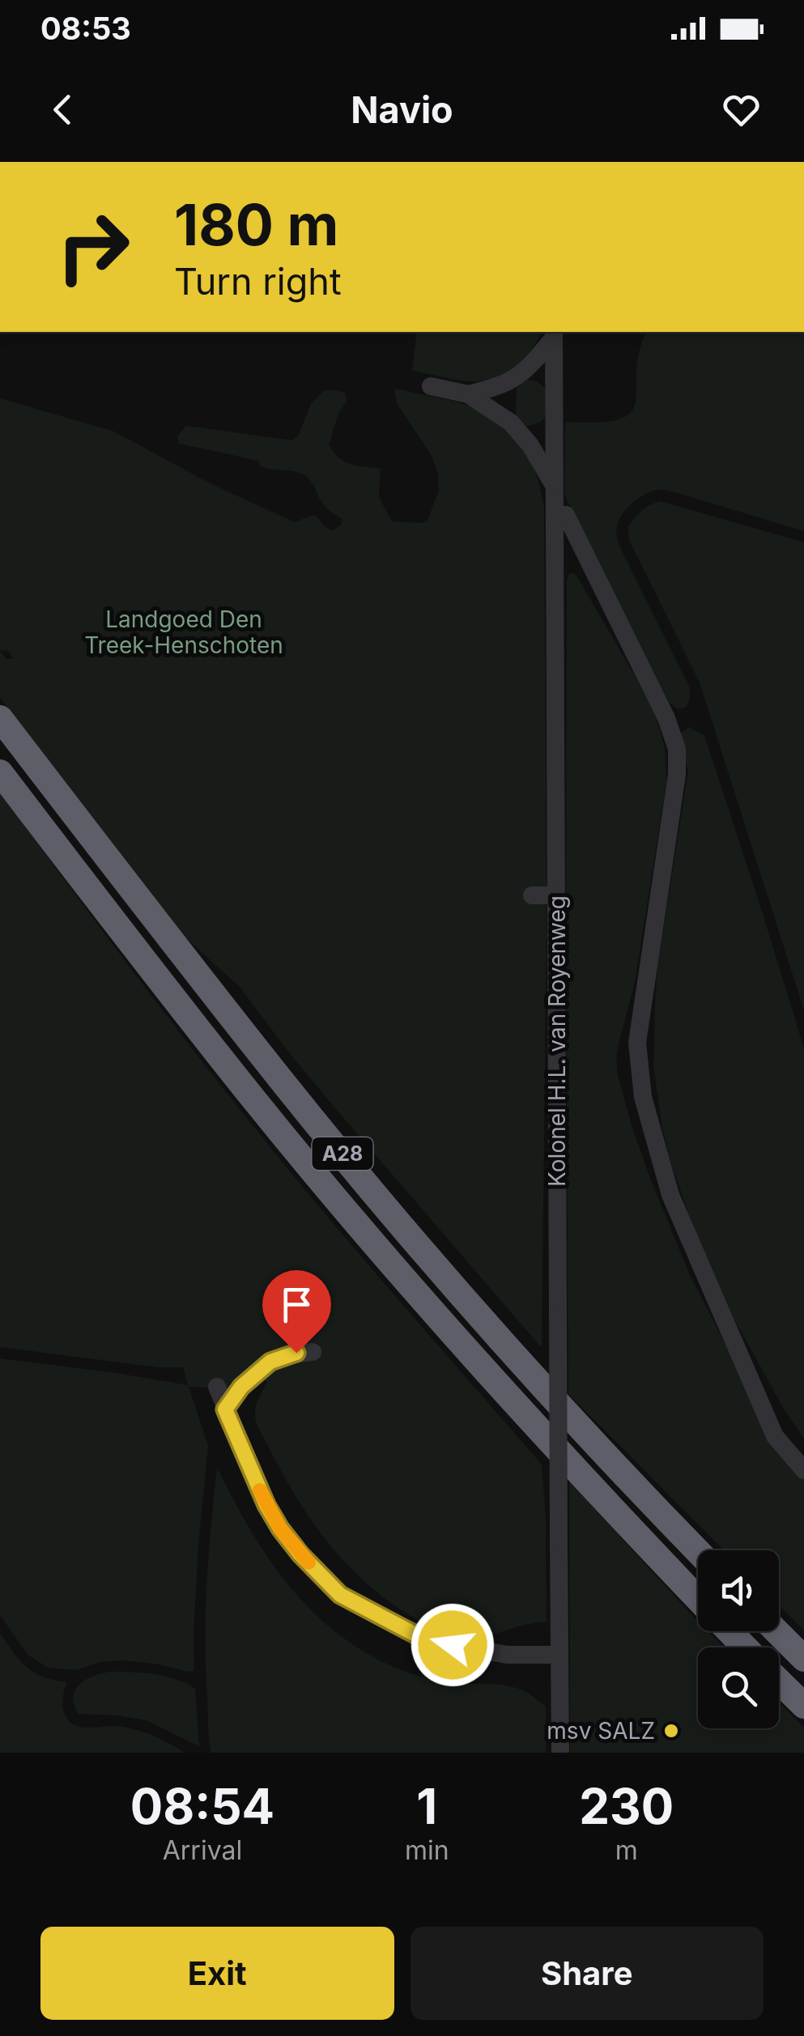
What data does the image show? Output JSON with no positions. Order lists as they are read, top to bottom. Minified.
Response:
{"streets":{"highway":["A28"],"street":["Kolonel H.L. van Royenweg"]},"parks":["Landgoed Den Treek-Henschoten"],"places":["msv SALZ"],"page":{"status":"08:53","header":"Navio","turn":["180 m","Turn right"],"eta":["08:54","Arrival","1","min","230","m"],"buttons":["Exit","Share"]}}
